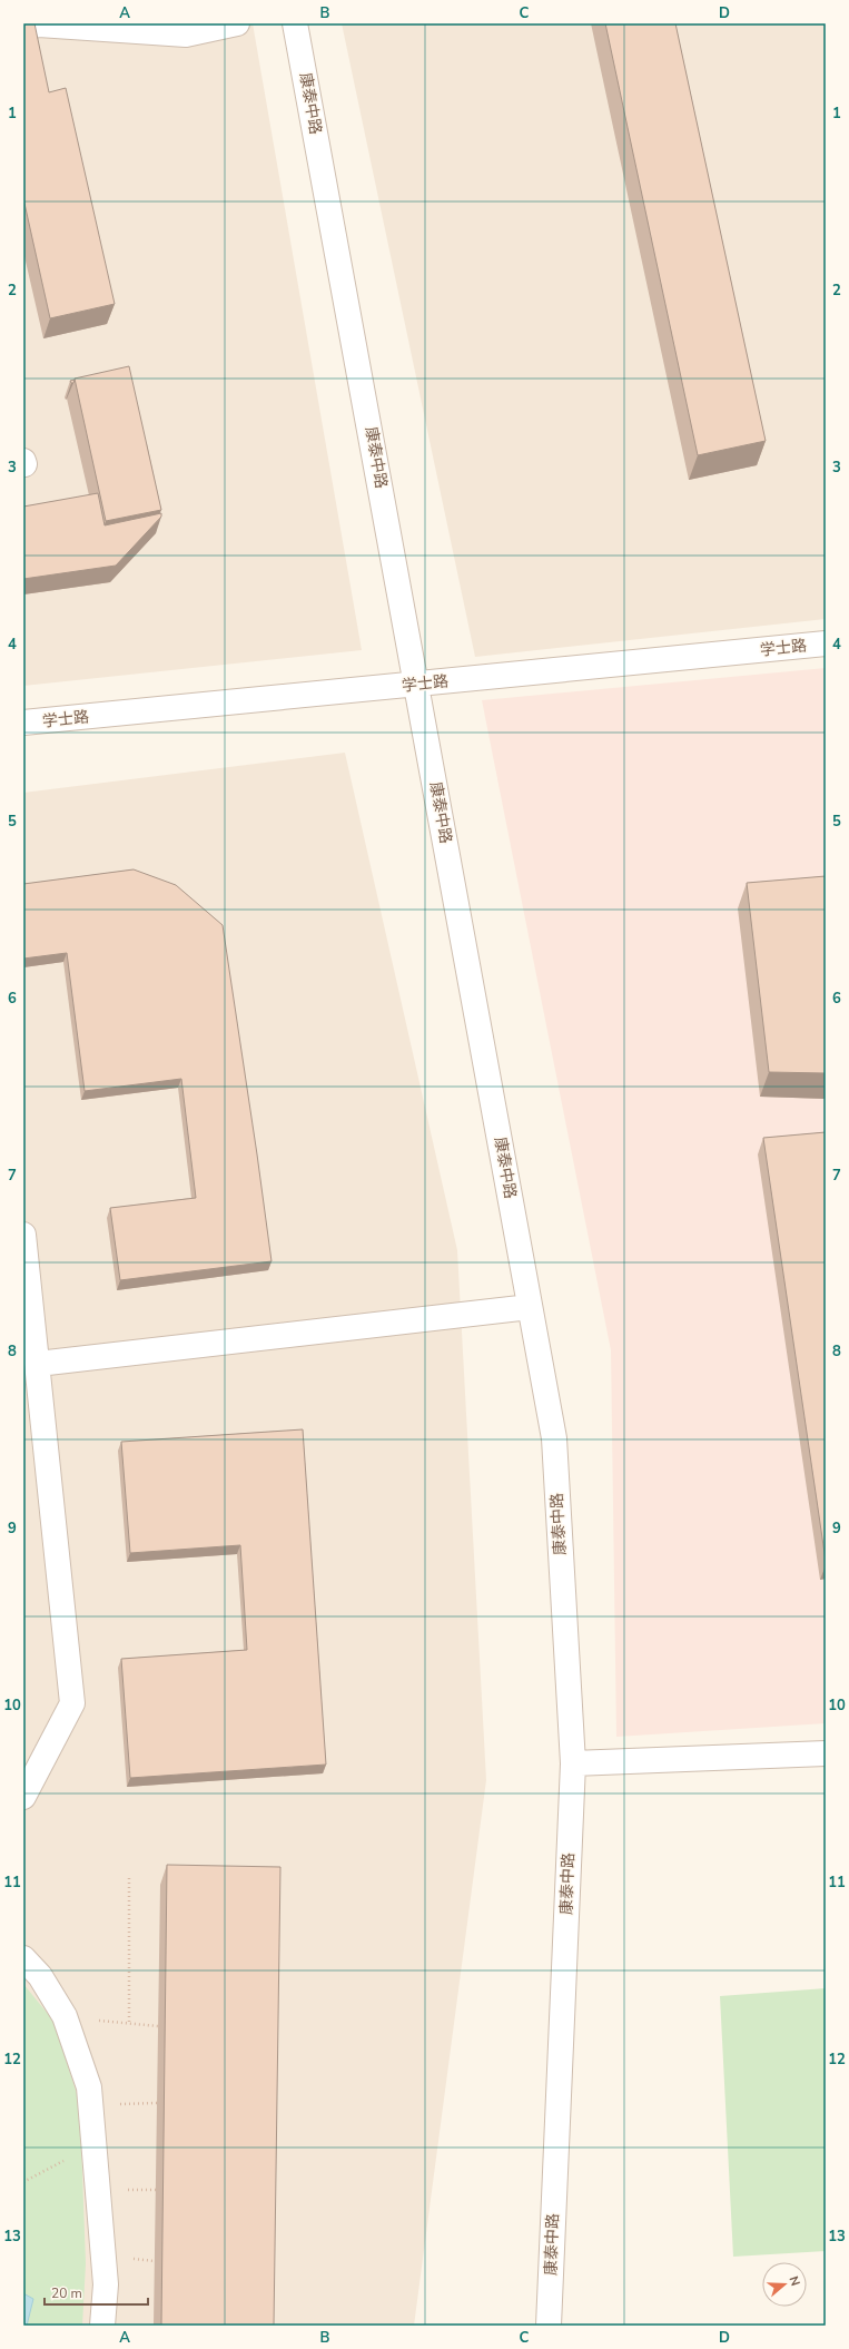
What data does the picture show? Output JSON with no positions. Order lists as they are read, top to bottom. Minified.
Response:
{"streets":{"street":["康泰中路","学士路"]},"crossings":[["康泰中路","学士路"]],"scale_bar":"20 m","north":"right","grid":{"columns":["A","B","C","D"],"rows":["1","2","3","4","5","6","7","8","9","10","11","12","13"]}}
